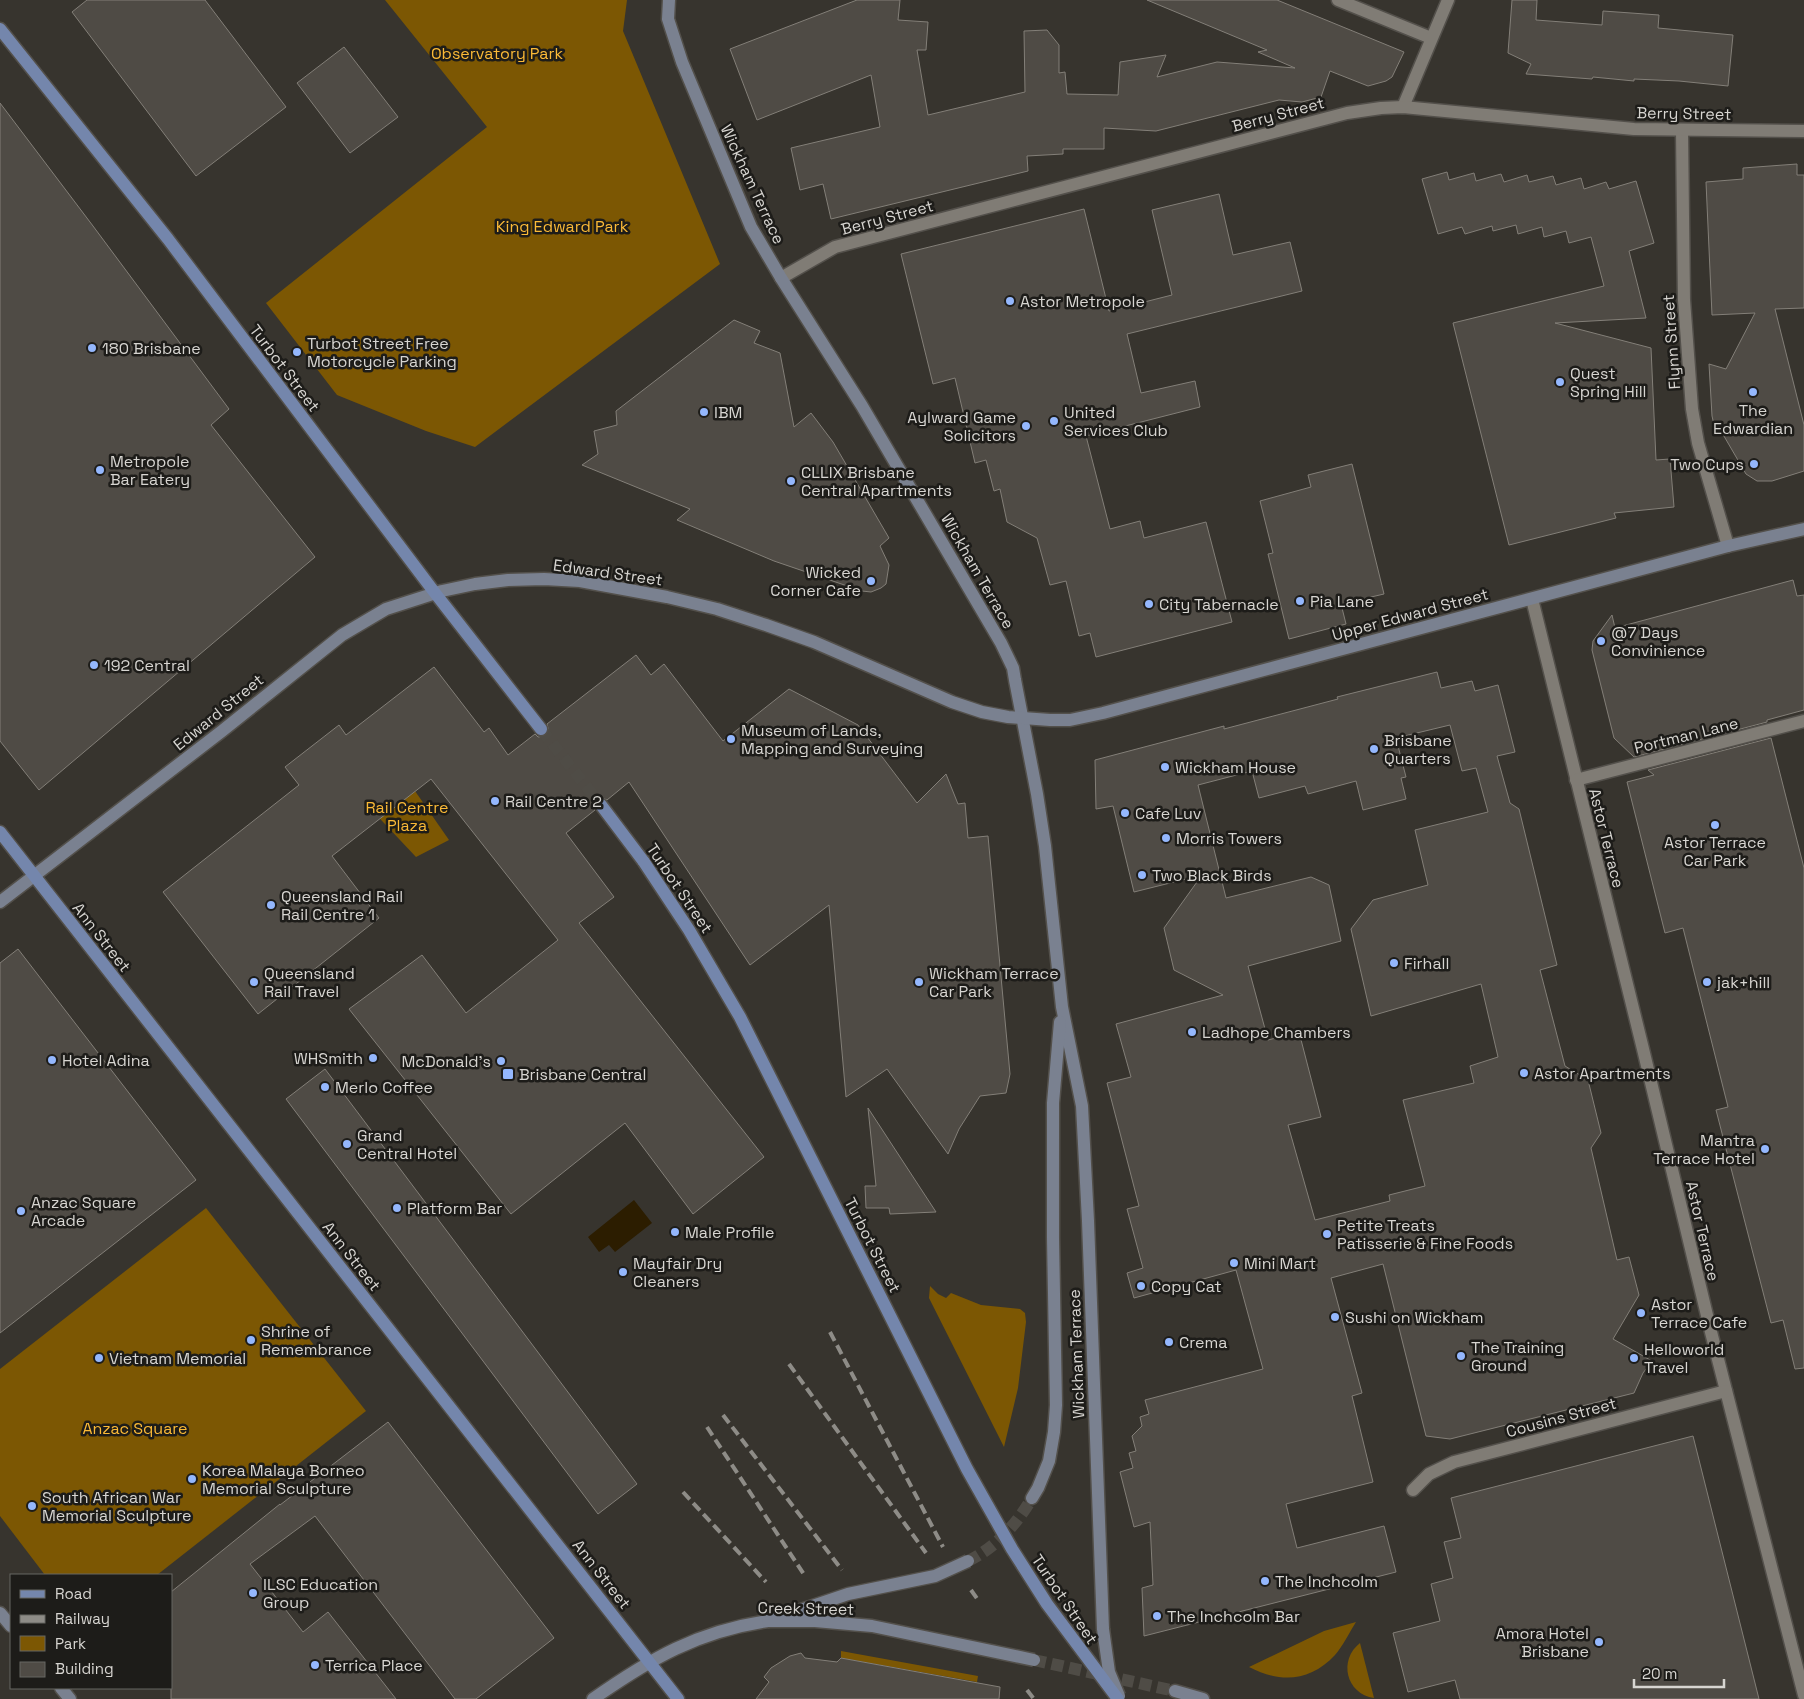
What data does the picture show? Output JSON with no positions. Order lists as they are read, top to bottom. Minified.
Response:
{"streets":{"main road":["Turbot Street","Ann Street"],"street":["Berry Street","Wickham Terrace","Flynn Street","Edward Street","Upper Edward Street","Portman Lane","Astor Terrace","Cousins Street","Creek Street"]},"crossings":[["Berry Street","Wickham Terrace"],["Berry Street","Flynn Street"],["Wickham Terrace","Turbot Street"],["Wickham Terrace","Edward Street"],["Wickham Terrace","Upper Edward Street"],["Flynn Street","Upper Edward Street"],["Turbot Street","Edward Street"],["Edward Street","Upper Edward Street"],["Edward Street","Ann Street"],["Upper Edward Street","Astor Terrace"],["Portman Lane","Astor Terrace"],["Astor Terrace","Cousins Street"],["Ann Street","Creek Street"]],"parks":["Observatory Park","King Edward Park","Rail Centre Plaza","Anzac Square"],"places":{"other":["Astor Metropole","180 Brisbane","Turbot Street Free Motorcycle Parking","Quest Spring Hill","The Edwardian","IBM","United Services Club","Aylward Game Solicitors","Two Cups","Metropole Bar Eatery","CLLIX Brisbane Central Apartments","Wicked Corner Cafe","Pia Lane","City Tabernacle","@7 Days Convinience","192 Central","Museum of Lands, Mapping and Surveying","Brisbane Quarters","Wickham House","Rail Centre 2","Cafe Luv","Astor Terrace Car Park","Morris Towers","Two Black Birds","Queensland Rail Rail Centre 1","Firhall","Queensland Rail Travel","Wickham Terrace Car Park","jak+hill","Ladhope Chambers","WHSmith","Hotel Adina","McDonald's","Astor Apartments","Merlo Coffee","Grand Central Hotel","Mantra Terrace Hotel","Platform Bar","Anzac Square Arcade","Male Profile","Petite Treats Patisserie & Fine Foods","Mini Mart","Mayfair Dry Cleaners","Copy Cat","Astor Terrace Cafe","Sushi on Wickham","Shrine of Remembrance","Crema","The Training Ground","Vietnam Memorial","Helloworld Travel","Korea Malaya Borneo Memorial Sculpture","South African War Memorial Sculpture","The Inchcolm","ILSC Education Group","The Inchcolm Bar","Amora Hotel Brisbane","Terrica Place"],"transit":["Brisbane Central"]},"legend":["Road","Railway","Park","Building"],"scale_bar":"20 m"}
